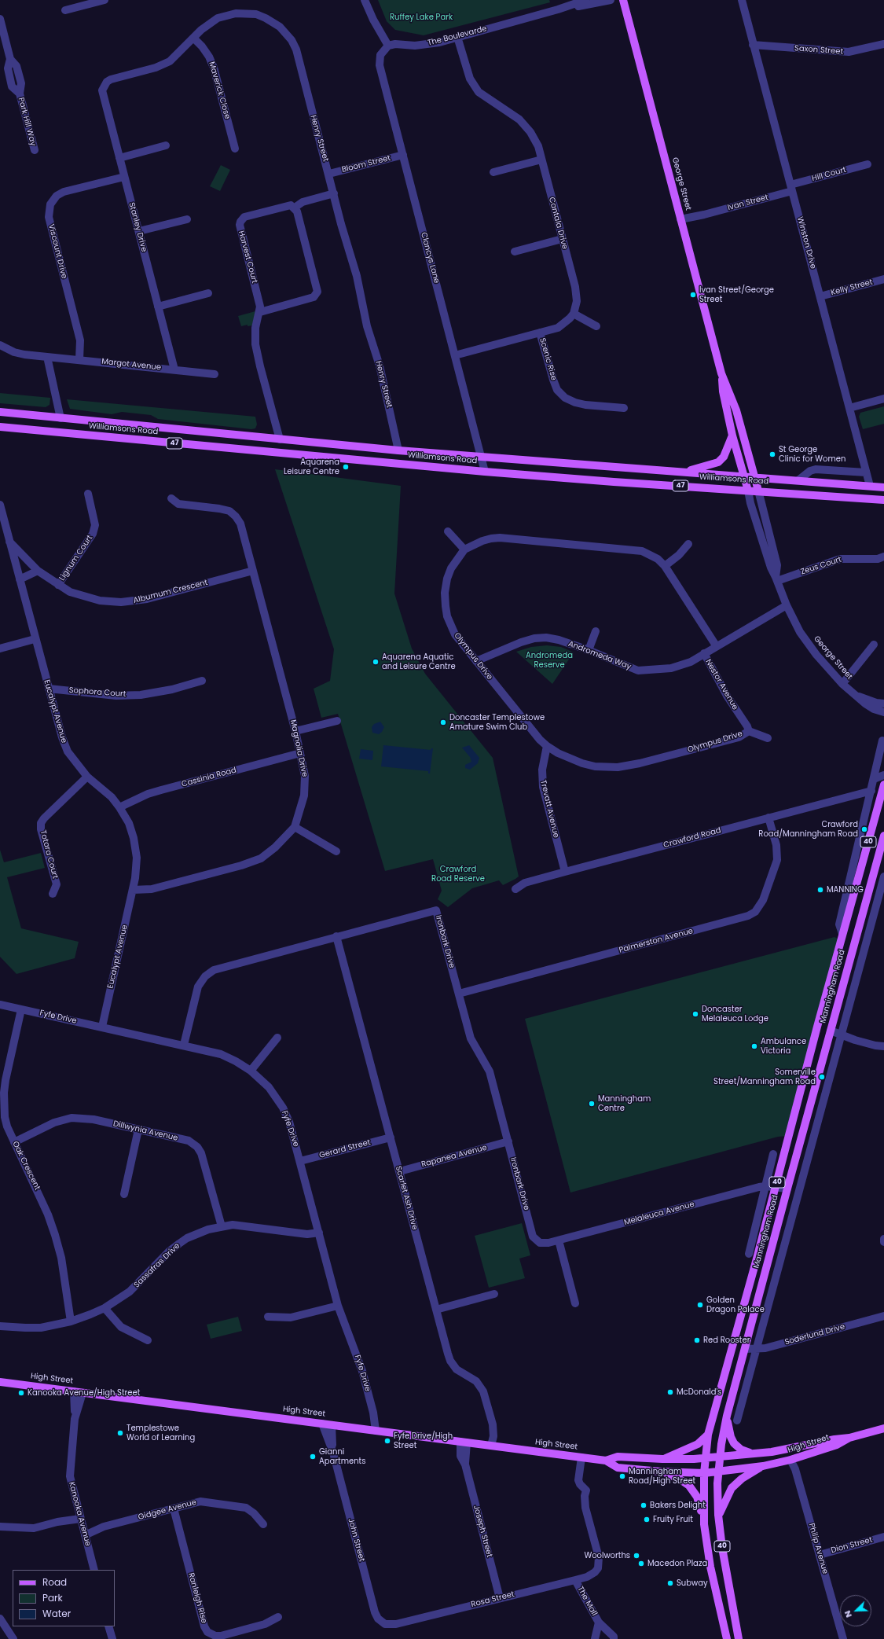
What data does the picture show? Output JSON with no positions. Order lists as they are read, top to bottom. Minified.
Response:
{"streets":{"main road":["George Street","Williamsons Road","47","40","Manningham Road","High Street"],"street":["The Boulevarde","Saxon Street","Maverick Close","Park Hill Way","Henry Street","Bloom Street","Hill Court","Ivan Street","Cantala Drive","Stanley Drive","Winston Drive","Viscount Drive","Harvest Court","Clancys Lane","Kelly Street","Scenic Rise","Margot Avenue","Lignum Court","Zeus Court","Alburnum Crescent","Andromeda Way","Olympus Drive","Nestor Avenue","Sophora Court","Eucalypt Avenue","Magnolia Drive","Cassinia Road","Trevatt Avenue","Crawford Road","Totara Court","Palmerston Avenue","Ironbark Drive","Fyfe Drive","Dillwynia Avenue","Gerard Street","Rapanea Avenue","Oak Crescent","Scarlet Ash Drive","Melaleuca Avenue","Sassafras Drive","Soderlund Drive","Gidgee Avenue","Kanooka Avenue","Joseph Street","John Street","Dion Street","Philip Avenue","Ranleigh Rise","Rosa Street","The Mall"]},"crossings":[["The Boulevarde","Cantala Drive"],["The Boulevarde","Clancys Lane"],["Saxon Street","Winston Drive"],["Maverick Close","Henry Street"],["Henry Street","Bloom Street"],["Henry Street","Stanley Drive"],["Henry Street","Harvest Court"],["Henry Street","Williamsons Road"],["Bloom Street","Clancys Lane"],["Hill Court","Ivan Street"],["Hill Court","Winston Drive"],["George Street","Ivan Street"],["George Street","Williamsons Road"],["George Street","Zeus Court"],["George Street","Andromeda Way"],["Ivan Street","Winston Drive"],["Stanley Drive","Viscount Drive"],["Stanley Drive","Margot Avenue"],["Winston Drive","Kelly Street"],["Winston Drive","Williamsons Road"],["Viscount Drive","Margot Avenue"],["Harvest Court","Williamsons Road"],["Clancys Lane","Williamsons Road"],["Lignum Court","Alburnum Crescent"],["Alburnum Crescent","Eucalypt Avenue"],["Alburnum Crescent","Magnolia Drive"],["Andromeda Way","Olympus Drive"],["Andromeda Way","Nestor Avenue"],["Olympus Drive","Nestor Avenue"],["Olympus Drive","Trevatt Avenue"],["Sophora Court","Eucalypt Avenue"],["Eucalypt Avenue","Magnolia Drive"],["Eucalypt Avenue","Cassinia Road"],["Eucalypt Avenue","Totara Court"],["Eucalypt Avenue","Fyfe Drive"],["Magnolia Drive","Cassinia Road"],["Trevatt Avenue","Crawford Road"],["Crawford Road","Palmerston Avenue"],["Crawford Road","Manningham Road"],["Palmerston Avenue","Ironbark Drive"],["Ironbark Drive","Fyfe Drive"],["Ironbark Drive","Rapanea Avenue"],["Ironbark Drive","Scarlet Ash Drive"],["Ironbark Drive","Melaleuca Avenue"],["Manningham Road","Melaleuca Avenue"],["Manningham Road","Soderlund Drive"],["Manningham Road","High Street"],["Fyfe Drive","Gerard Street"],["Fyfe Drive","Oak Crescent"],["Fyfe Drive","Sassafras Drive"],["Fyfe Drive","High Street"],["Dillwynia Avenue","Oak Crescent"],["Dillwynia Avenue","Sassafras Drive"],["Gerard Street","Scarlet Ash Drive"],["Rapanea Avenue","Scarlet Ash Drive"],["Oak Crescent","Sassafras Drive"],["Scarlet Ash Drive","High Street"],["High Street","Kanooka Avenue"],["High Street","Joseph Street"],["High Street","John Street"],["High Street","Philip Avenue"],["High Street","Rosa Street"],["Gidgee Avenue","Kanooka Avenue"],["Gidgee Avenue","Ranleigh Rise"],["Joseph Street","Rosa Street"],["John Street","Rosa Street"],["Dion Street","Philip Avenue"],["Rosa Street","The Mall"]],"parks":["Ruffey Lake Park","Andromeda Reserve","Crawford Road Reserve"],"places":["Ivan Street/George Street","St George Clinic for Women","Aquarena Leisure Centre","Aquarena Aquatic and Leisure Centre","Doncaster Templestowe Amature Swim Club","Crawford Road/Manningham Road","MANNING","Doncaster Melaleuca Lodge","Ambulance Victoria","Somerville Street/Manningham Road","Manningham Centre","Golden Dragon Palace","Red Rooster","McDonald's","Kanooka Avenue/High Street","Templestowe World of Learning","Fyfe Drive/High Street","Gianni Apartments","Manningham Road/High Street","Bakers Delight","Fruity Fruit","Woolworths","Macedon Plaza","Subway"],"legend":["Road","Park","Water"],"north":"bottom left"}
